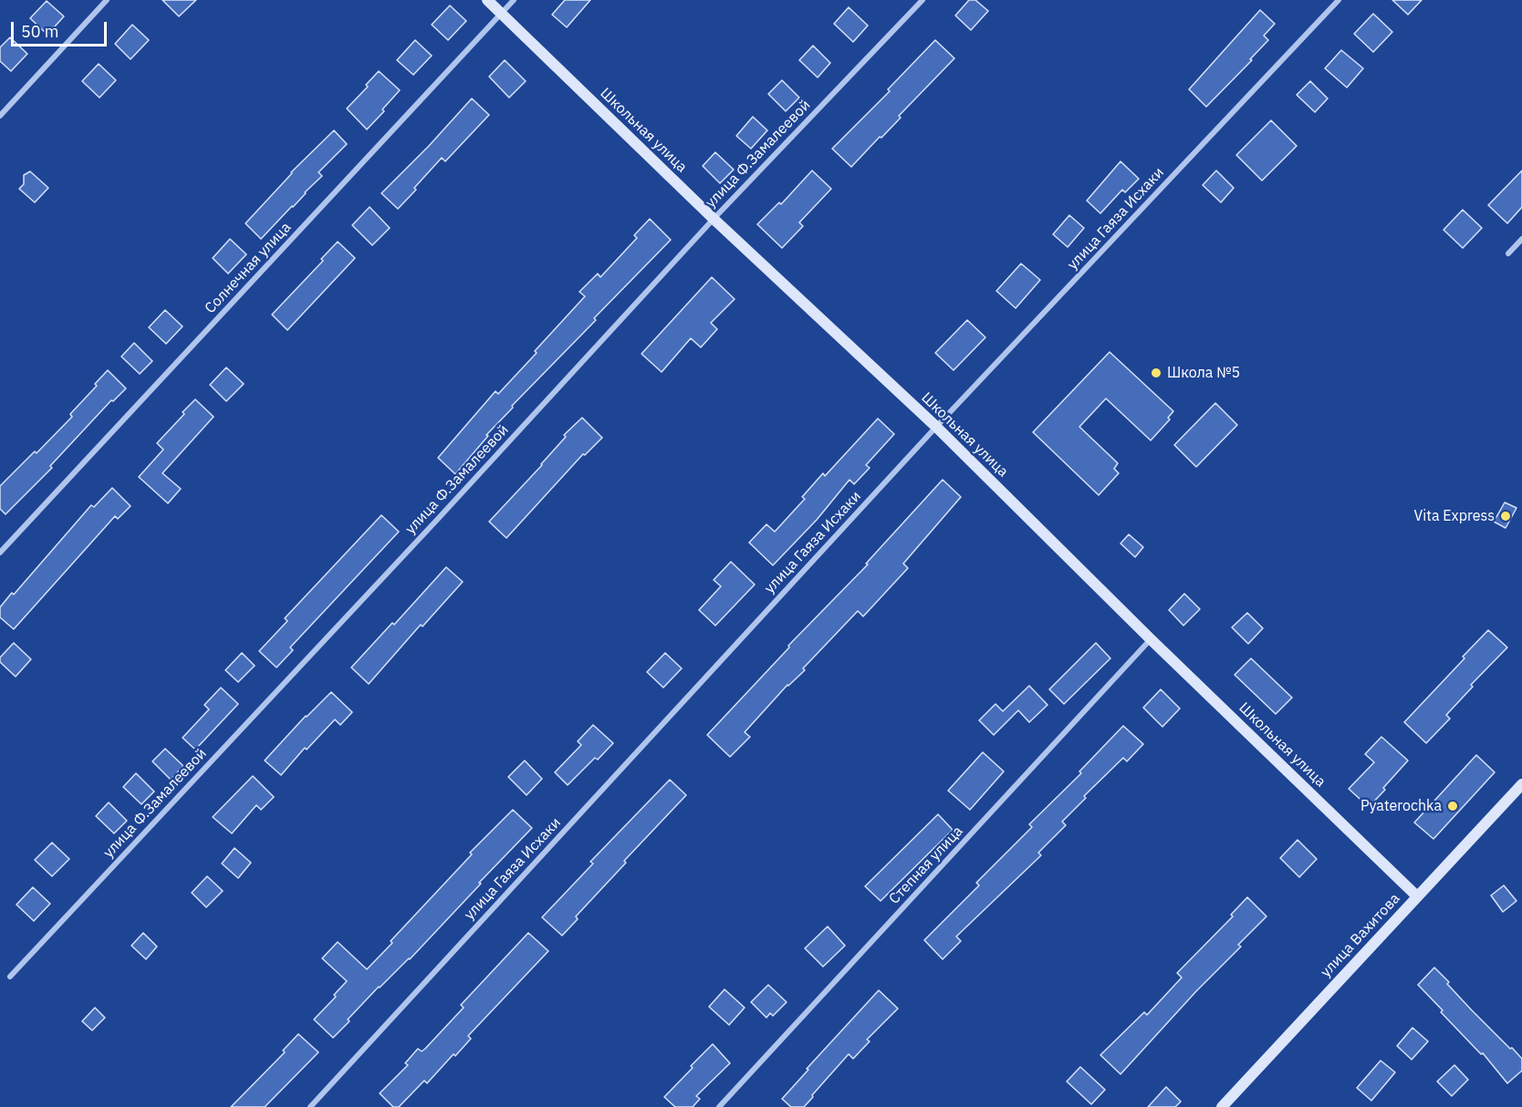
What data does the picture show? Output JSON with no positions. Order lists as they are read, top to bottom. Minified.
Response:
{"streets":{"street":["Школьная улица","улица Ф.Замалеевой","улица Гаяза Исхаки","Солнечная улица","Степная улица","улица Вахитова"]},"crossings":[["Школьная улица","улица Ф.Замалеевой"],["Школьная улица","улица Гаяза Исхаки"],["Школьная улица","Солнечная улица"],["Школьная улица","Степная улица"],["Школьная улица","улица Вахитова"]],"places":["Школа №5","Vita Express","Pyaterochka"],"scale_bar":"50 m"}
